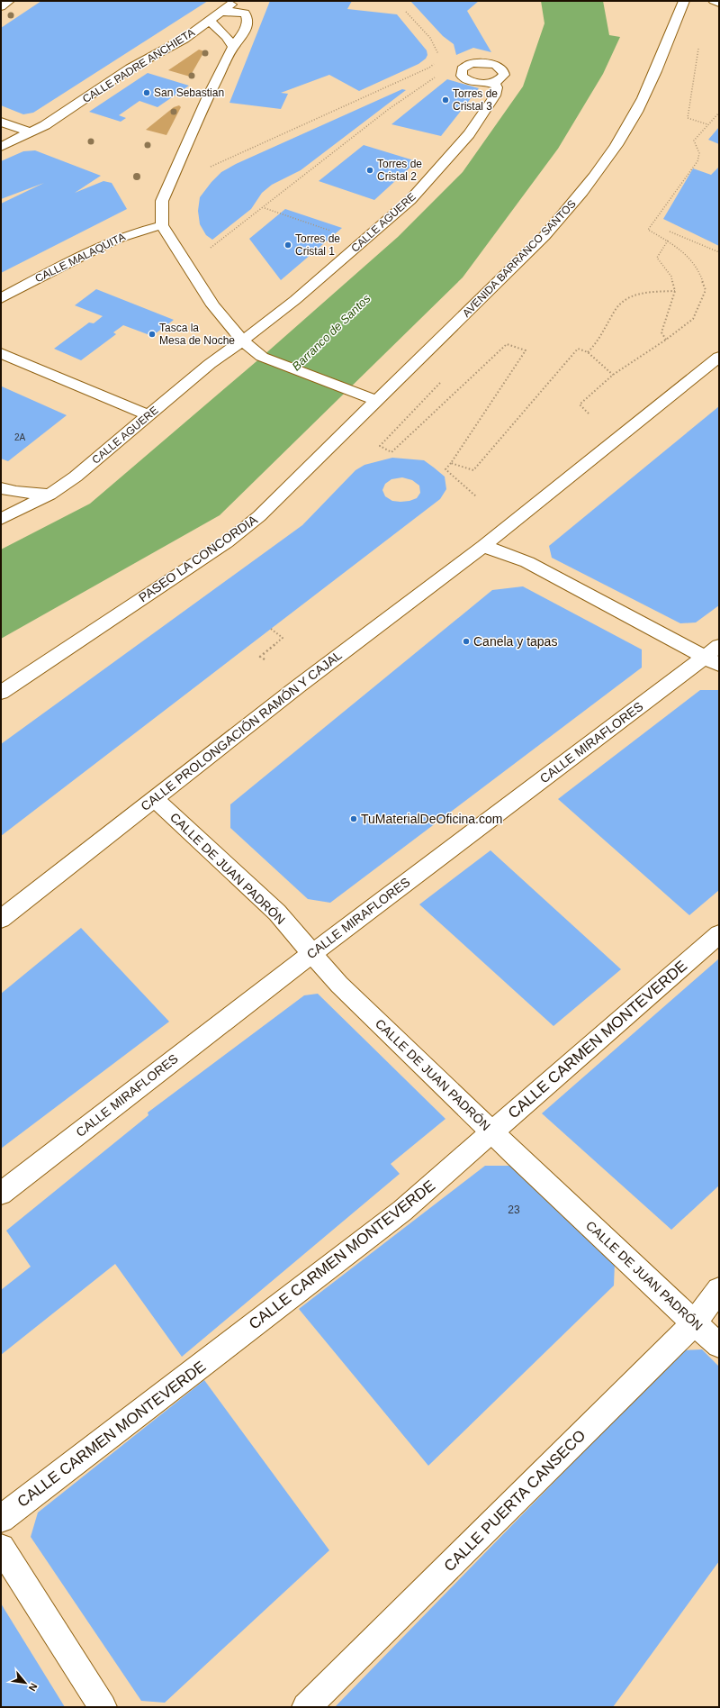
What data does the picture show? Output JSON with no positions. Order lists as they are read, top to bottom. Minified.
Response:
{"streets":{"street":["CALLE PADRE ANCHIETA","CALLE AGUERE","CALLE MALAQUITA","AVENIDA BARRANCO SANTOS","PASEO LA CONCORDIA","CALLE PROLONGACIÓN RAMÓN Y CAJAL","CALLE MIRAFLORES","CALLE DE JUAN PADRÓN","CALLE CARMEN MONTEVERDE","CALLE PUERTA CANSECO"]},"crossings":[["AVENIDA BARRANCO SANTOS","PASEO LA CONCORDIA"],["CALLE PROLONGACIÓN RAMÓN Y CAJAL","CALLE DE JUAN PADRÓN"],["CALLE MIRAFLORES","CALLE DE JUAN PADRÓN"],["CALLE DE JUAN PADRÓN","CALLE CARMEN MONTEVERDE"],["CALLE DE JUAN PADRÓN","CALLE PUERTA CANSECO"]],"water":["Barranco de Santos"],"places":["San Sebastian","Torres de Cristal 3","Torres de Cristal 2","Torres de Cristal 1","Tasca la Mesa de Noche","Canela y tapas","TuMaterialDeOficina.com"],"house_numbers":["2A","23"],"north":"bottom right"}
